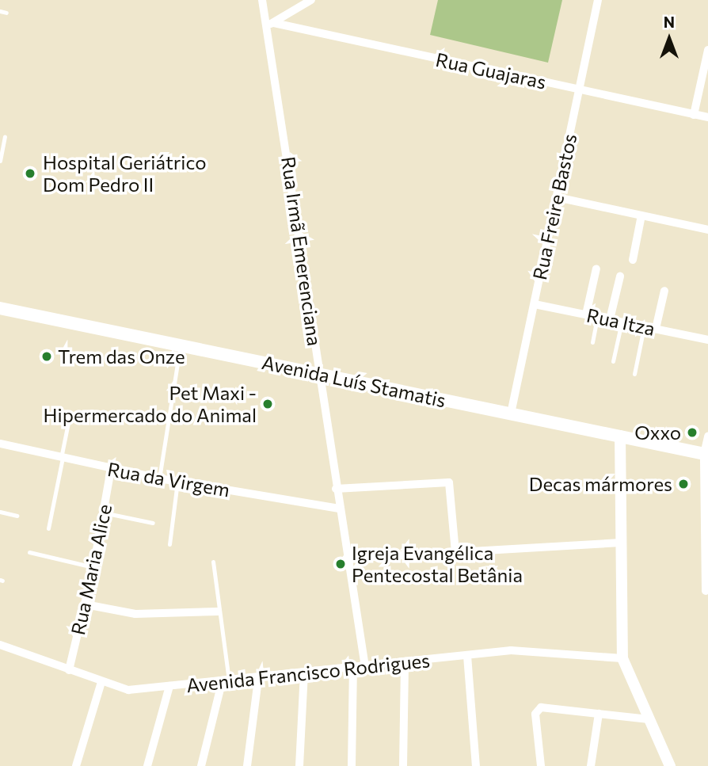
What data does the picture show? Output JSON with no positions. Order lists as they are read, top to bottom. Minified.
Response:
{"streets":{"main road":["Avenida Luís Stamatis"],"street":["Rua Guajaras","Rua Freire Bastos","Rua Irmã Emerenciana","Rua Itza","Rua da Virgem","Rua Maria Alice","Avenida Francisco Rodrigues"]},"crossings":[["Rua Guajaras","Rua Freire Bastos"],["Rua Guajaras","Rua Irmã Emerenciana"],["Rua Freire Bastos","Rua Itza"],["Rua Freire Bastos","Avenida Luís Stamatis"],["Rua Irmã Emerenciana","Avenida Luís Stamatis"],["Rua Irmã Emerenciana","Rua da Virgem"],["Rua Irmã Emerenciana","Avenida Francisco Rodrigues"],["Rua da Virgem","Rua Maria Alice"],["Rua Maria Alice","Avenida Francisco Rodrigues"]],"places":["Hospital Geriátrico Dom Pedro II","Trem das Onze","Pet Maxi - Hipermercado do Animal","Oxxo","Decas mármores","Igreja Evangélica Pentecostal Betânia"],"north":"top"}
